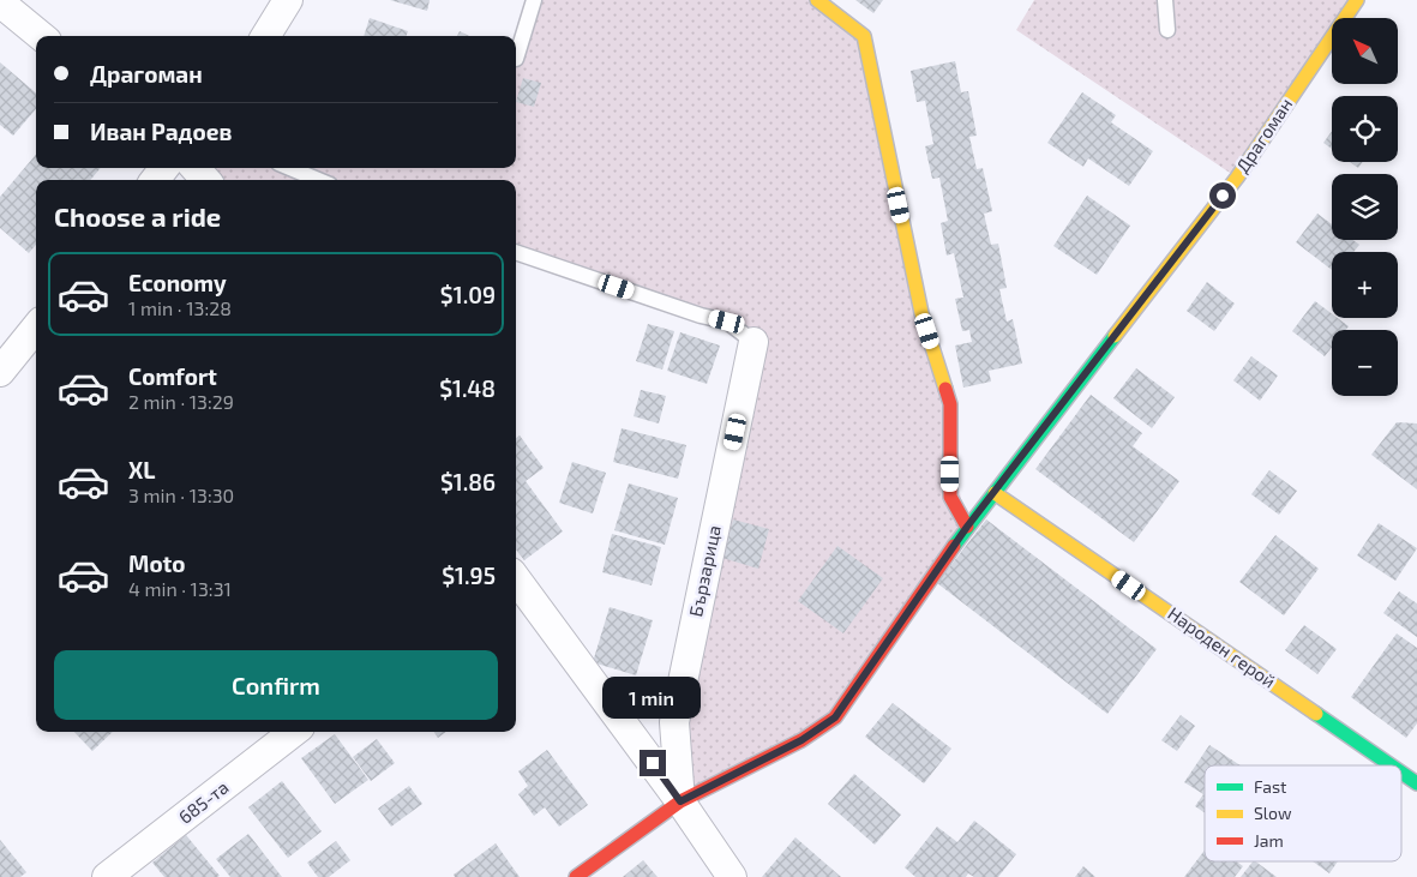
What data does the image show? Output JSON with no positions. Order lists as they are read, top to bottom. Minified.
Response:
{"streets":{"street":["Драгоман","Бързарица","Народен герой","685-та"]},"crossings":[["Драгоман","Бързарица"],["Драгоман","Народен герой"]],"legend":["Fast","Slow","Jam"],"north":"top left","page":{"map_buttons":["+","−"],"banner":["Драгоман","Иван Радоев"],"heading":"Choose a ride","list":[{"name":"Economy","note":"1 min · 13:28","value":"$1.09"},{"name":"Comfort","note":"2 min · 13:29","value":"$1.48"},{"name":"XL","note":"3 min · 13:30","value":"$1.86"},{"name":"Moto","note":"4 min · 13:31","value":"$1.95"}],"buttons":"Confirm","bubble":"1 min"}}
